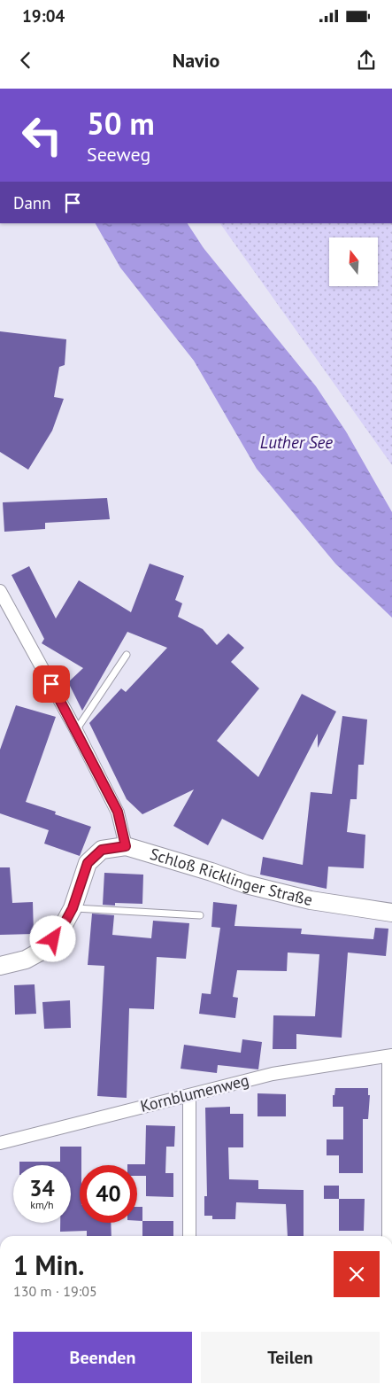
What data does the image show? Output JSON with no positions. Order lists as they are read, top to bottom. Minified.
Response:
{"streets":{"street":["Schloß Ricklinger Straße","Kornblumenweg"]},"water":["Luther See"],"north":"top","page":{"status":"19:04","header":"Navio","turn":["50 m","Seeweg"],"then":"Dann","speed":"34 km/h","limit":"40","heading":["1 Min.","130 m · 19:05"],"buttons":["Beenden","Teilen"]}}
